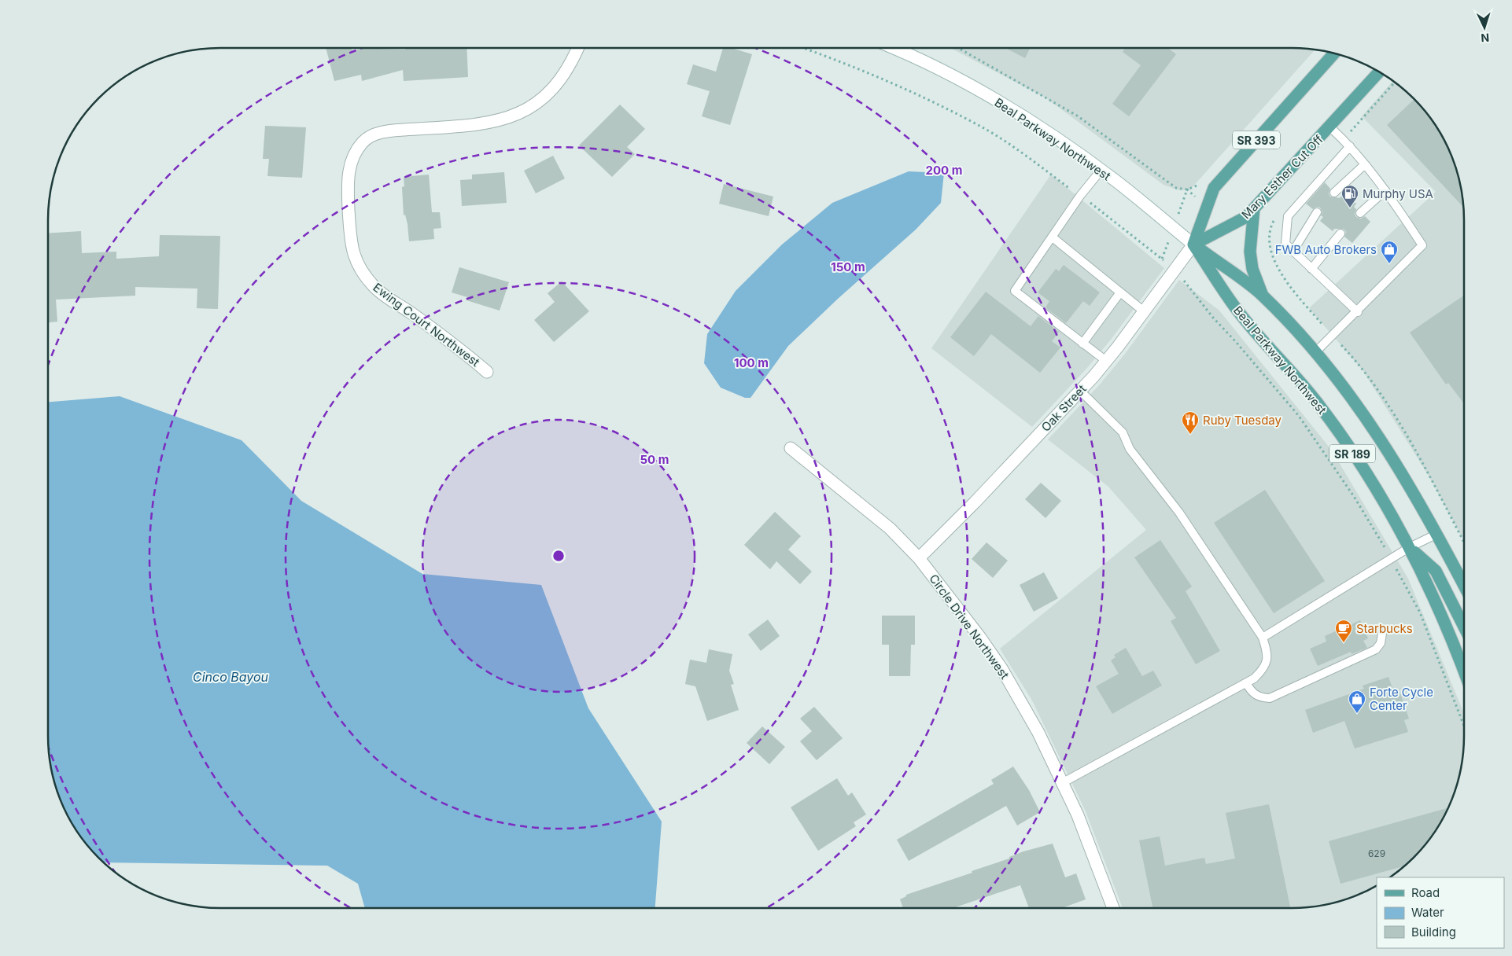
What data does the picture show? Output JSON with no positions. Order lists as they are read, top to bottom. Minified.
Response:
{"streets":{"main road":["Beal Parkway Northwest","SR 393","Mary Esther Cut Off","SR 189"],"street":["Ewing Court Northwest","Oak Street","Circle Drive Northwest"]},"crossings":[["Beal Parkway Northwest","SR 393"],["Beal Parkway Northwest","Mary Esther Cut Off"],["Beal Parkway Northwest","Oak Street"],["SR 393","Mary Esther Cut Off"],["SR 393","Oak Street"],["Mary Esther Cut Off","Oak Street"],["Oak Street","Circle Drive Northwest"]],"water":["Cinco Bayou"],"places":{"fuel station":["Murphy USA"],"shop":["FWB Auto Brokers","Forte Cycle Center"],"restaurant":["Ruby Tuesday"],"cafe":["Starbucks"]},"house_numbers":["629"],"legend":["Road","Water","Building"],"north":"bottom","rings":["200 m","150 m","100 m","50 m"]}
